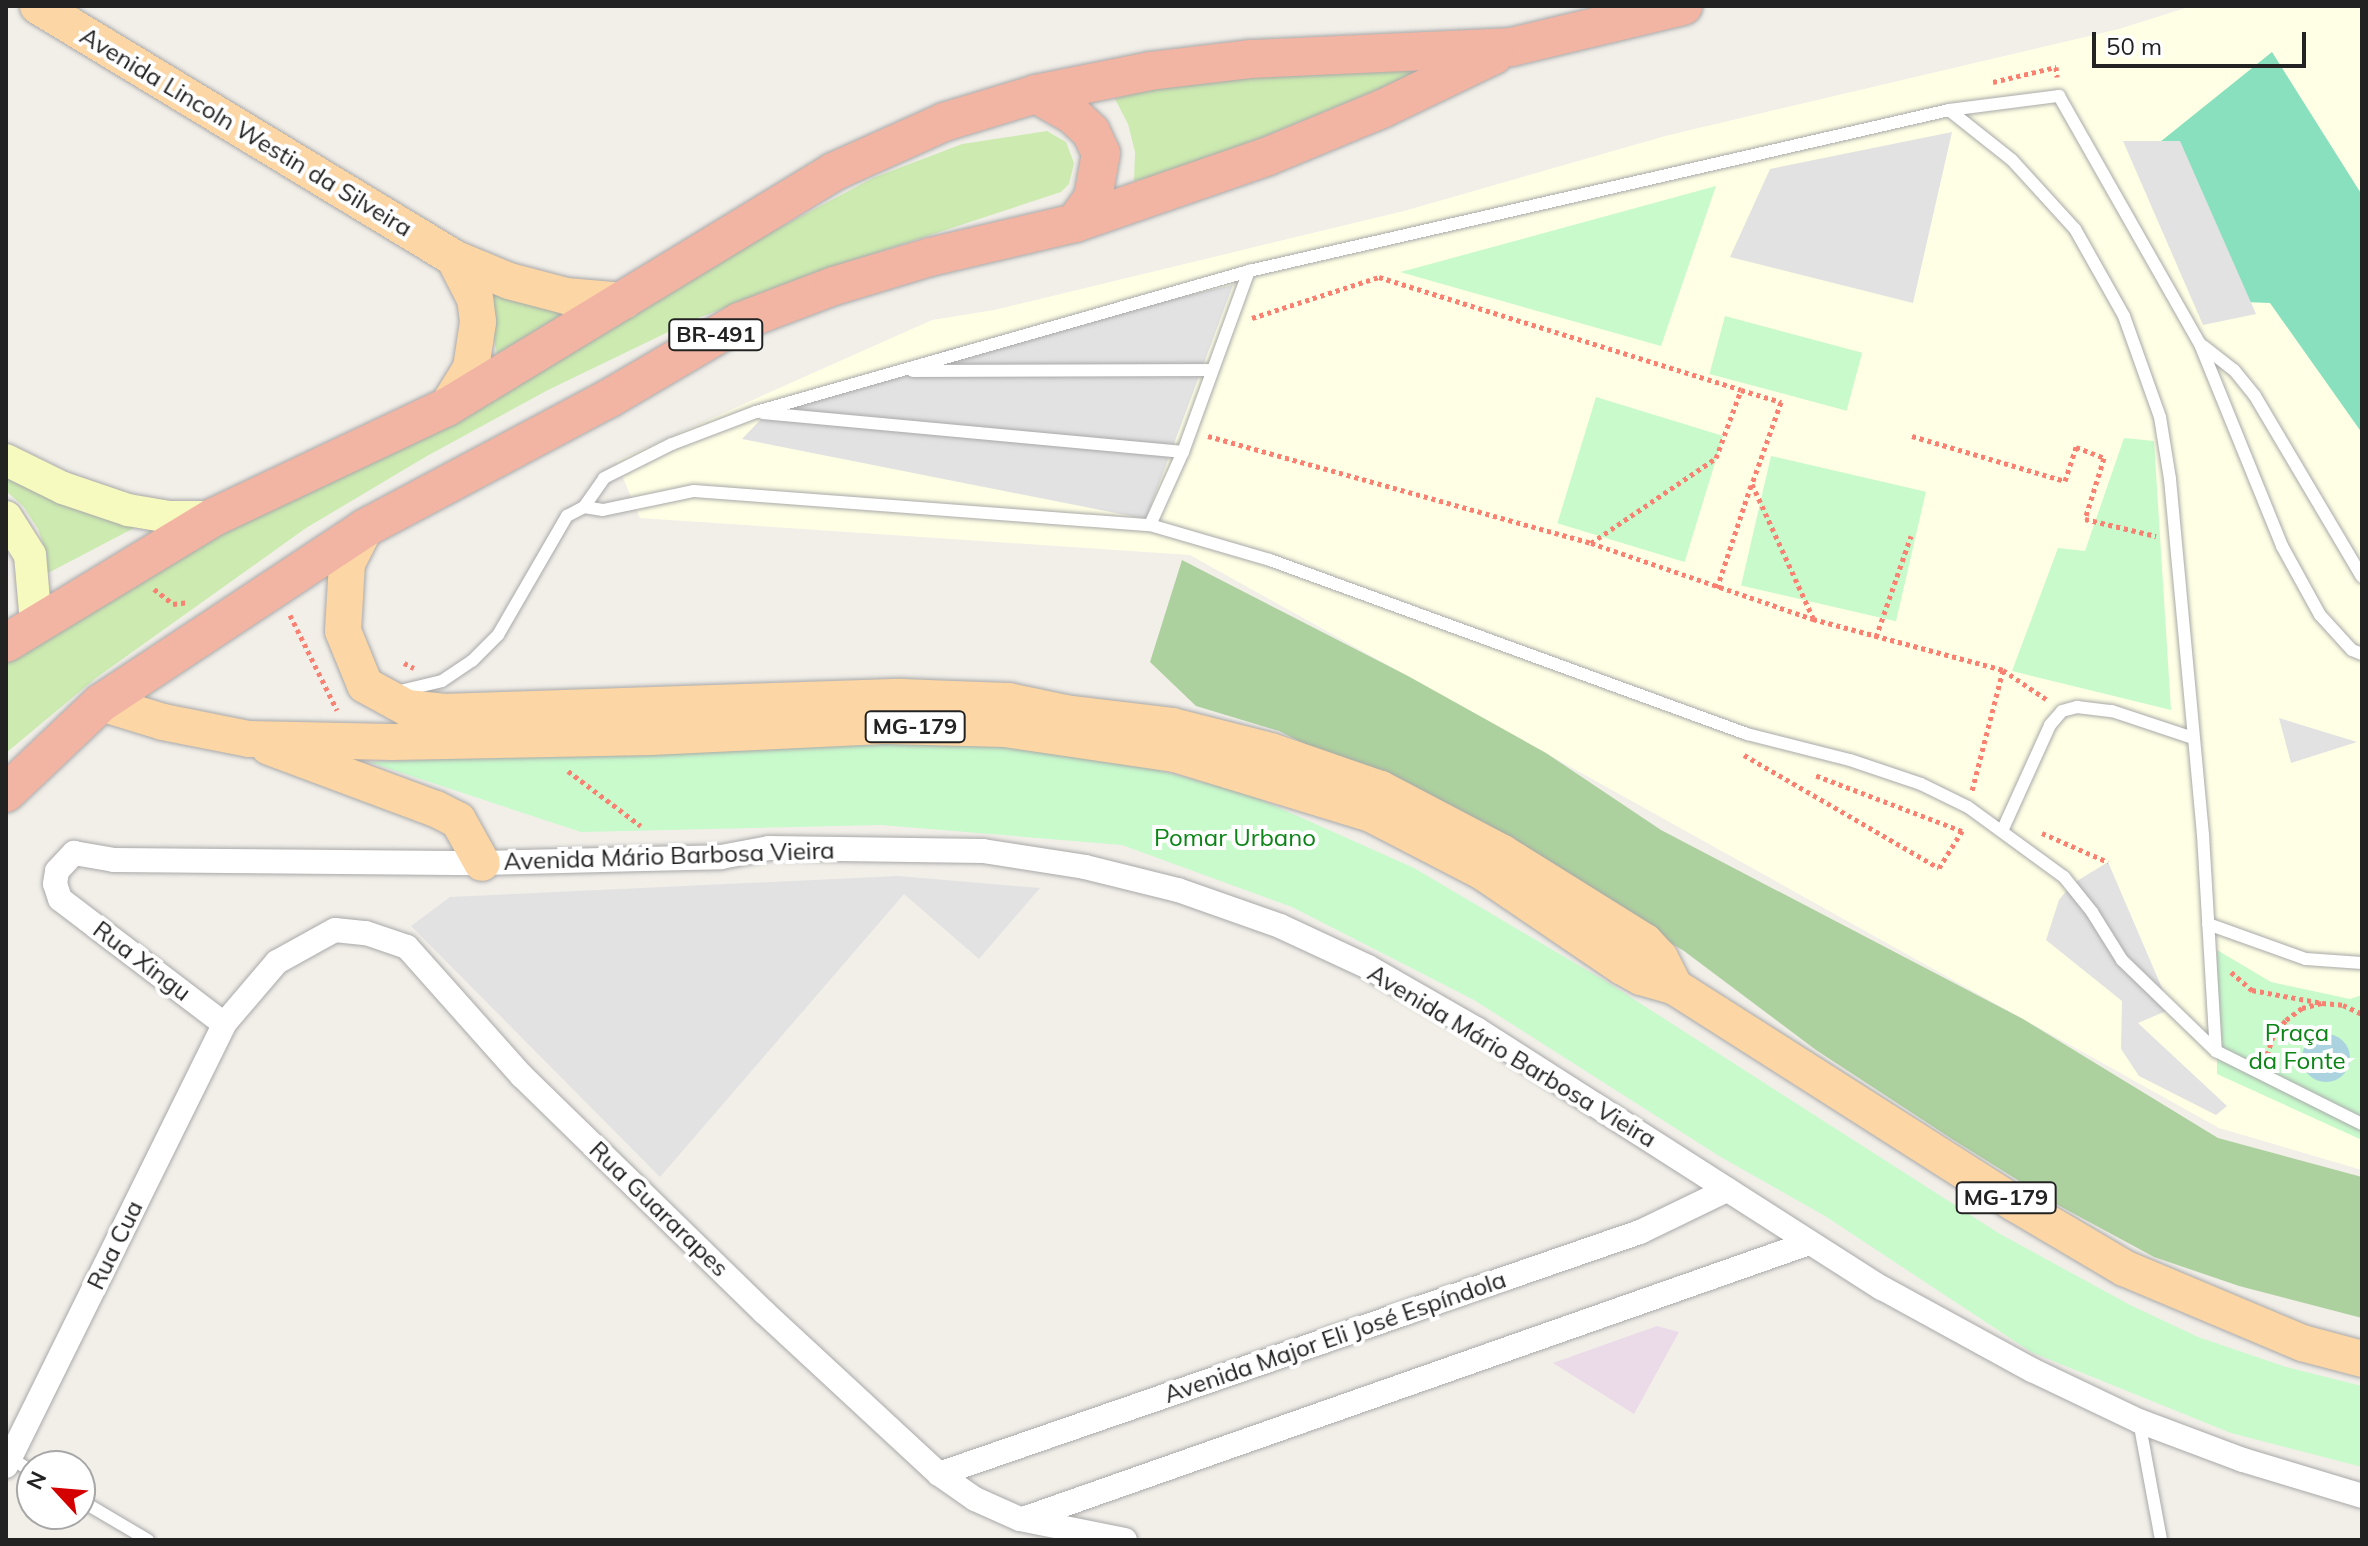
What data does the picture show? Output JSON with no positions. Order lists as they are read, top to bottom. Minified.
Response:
{"streets":{"highway":["BR-491"],"main road":["Avenida Lincoln Westin da Silveira","MG-179"],"street":["Avenida Mário Barbosa Vieira","Rua Xingu","Rua Guararapes","Rua Cua","Avenida Major Eli José Espíndola"]},"crossings":[["Avenida Lincoln Westin da Silveira","BR-491"],["BR-491","MG-179"],["Avenida Mário Barbosa Vieira","Rua Xingu"],["Avenida Mário Barbosa Vieira","Avenida Major Eli José Espíndola"],["Rua Xingu","Rua Guararapes"],["Rua Xingu","Rua Cua"],["Rua Guararapes","Rua Cua"],["Rua Guararapes","Avenida Major Eli José Espíndola"]],"parks":["Pomar Urbano","Praça da Fonte"],"scale_bar":"50 m","north":"top left"}
